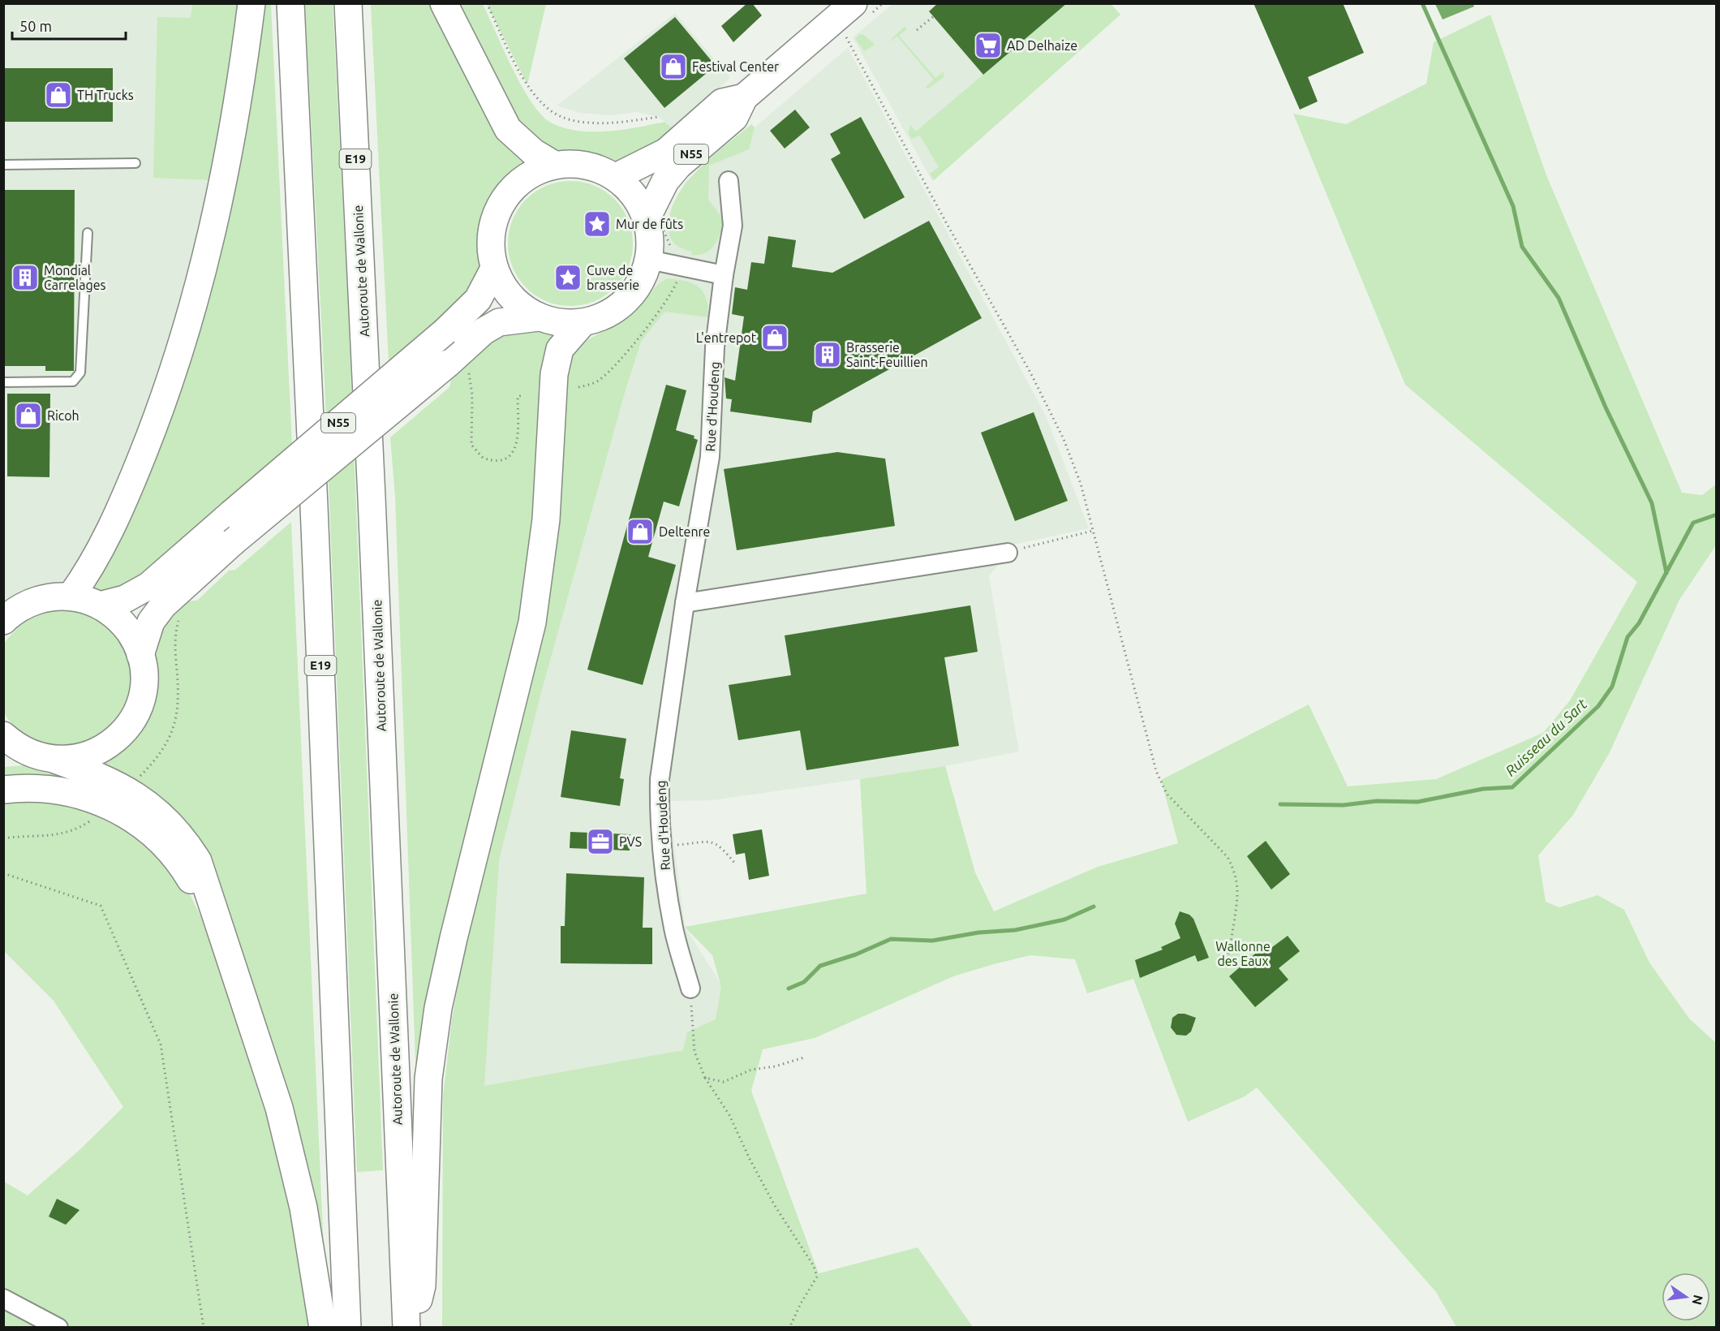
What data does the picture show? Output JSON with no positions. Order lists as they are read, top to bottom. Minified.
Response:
{"streets":{"main road":["N55","E19","Autoroute de Wallonie"],"street":["Rue d'Houdeng"]},"water":["Ruisseau du Sart"],"parks":["Wallonne des Eaux"],"places":{"supermarket":["AD Delhaize"],"shop":["Festival Center","TH Trucks","L'entrepot","Ricoh","Deltenre"],"place":["Mur de fûts","Cuve de brasserie"],"building":["Mondial Carrelages","Brasserie Saint-Feuillien"],"office":["PVS"]},"scale_bar":"50 m","north":"right"}
